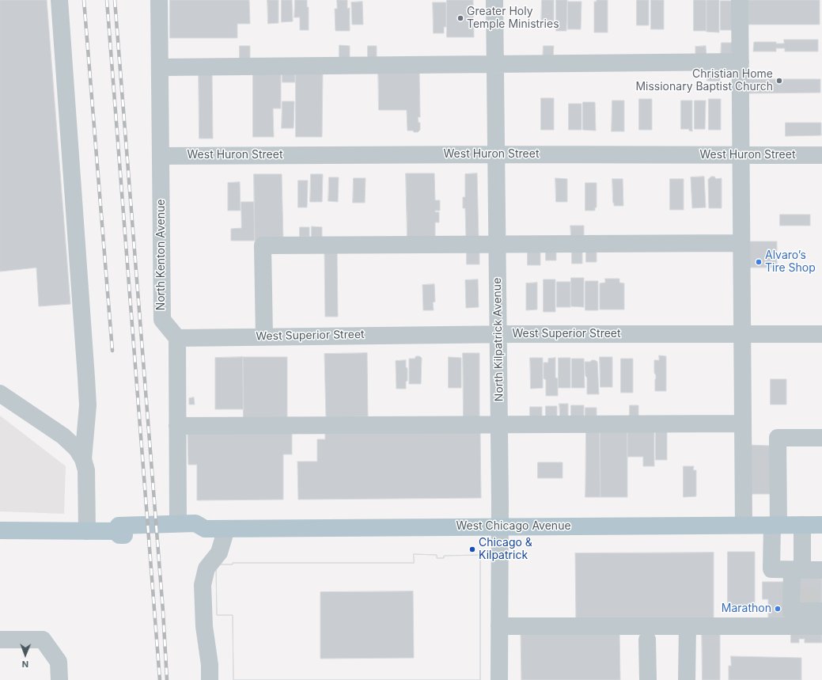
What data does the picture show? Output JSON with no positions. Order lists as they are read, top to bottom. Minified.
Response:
{"streets":{"main road":["West Chicago Avenue"],"street":["West Huron Street","North Kenton Avenue","West Superior Street","North Kilpatrick Avenue"]},"crossings":[["West Huron Street","North Kenton Avenue"],["West Huron Street","North Kilpatrick Avenue"],["North Kenton Avenue","West Superior Street"],["West Superior Street","North Kilpatrick Avenue"],["North Kilpatrick Avenue","West Chicago Avenue"]],"places":["Greater Holy Temple Ministries","Christian Home Missionary Baptist Church","Alvaro’s Tire Shop","Chicago & Kilpatrick","Marathon"],"north":"bottom"}
